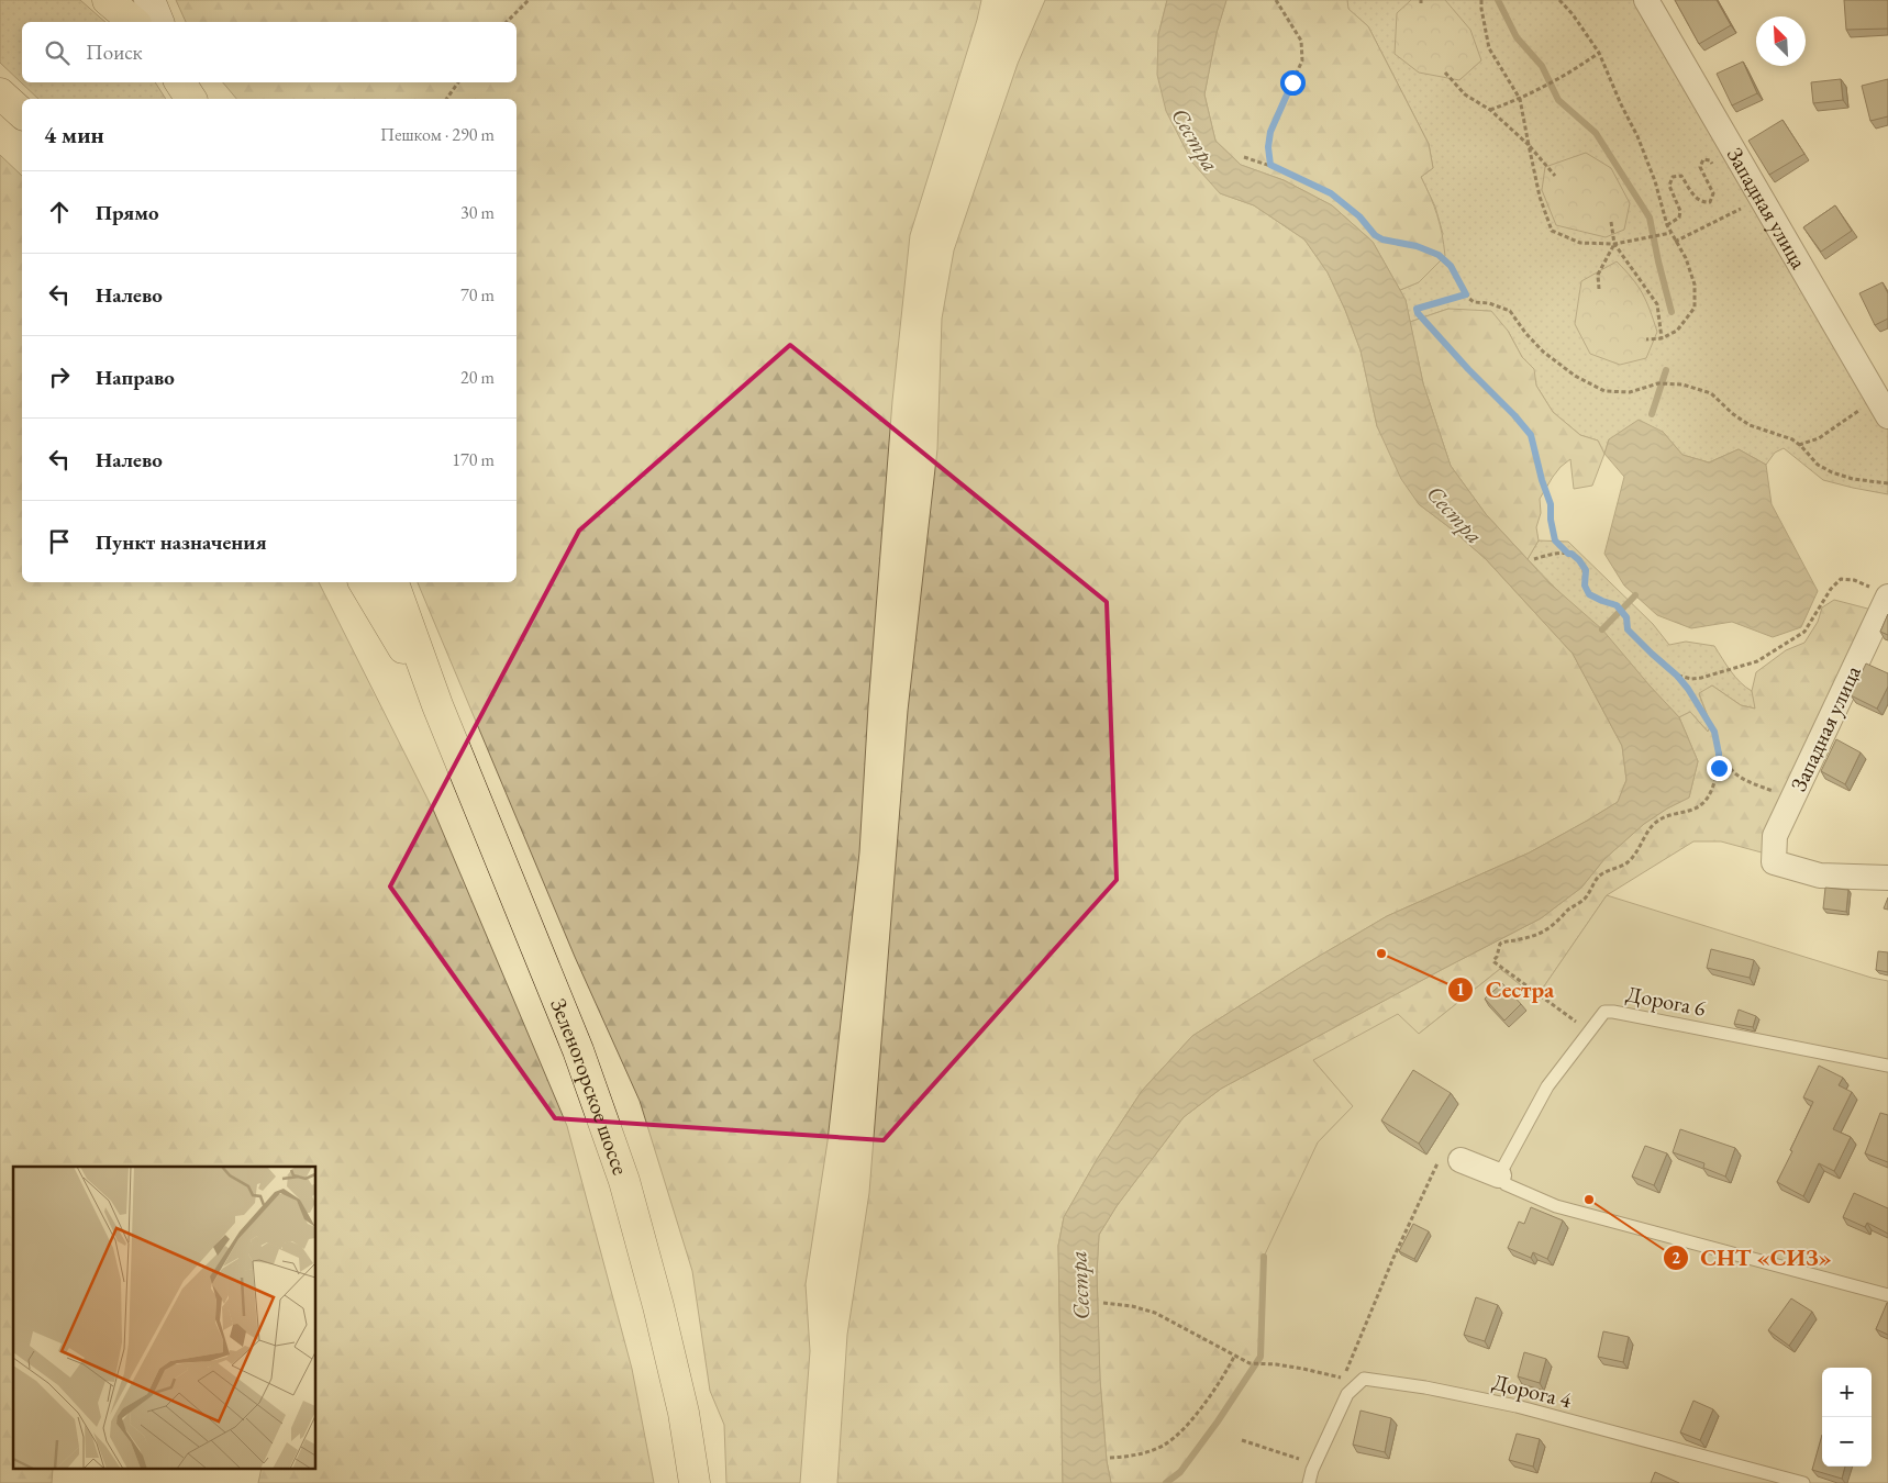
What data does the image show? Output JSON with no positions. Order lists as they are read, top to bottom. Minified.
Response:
{"streets":{"highway":["Зеленогорское шоссе"],"street":["Западная улица"],"lane":["Дорога 6","Дорога 4"]},"water":["Сестра"],"places":["Сестра","СНТ «СИЗ»"],"north":"top left","page":{"search":"Поиск","heading":["4 мин","Пешком · 290 m"],"list":[["Прямо","30 m"],["Налево","70 m"],["Направо","20 m"],["Налево","170 m"],"Пункт назначения"],"map_buttons":["+","−"]}}
